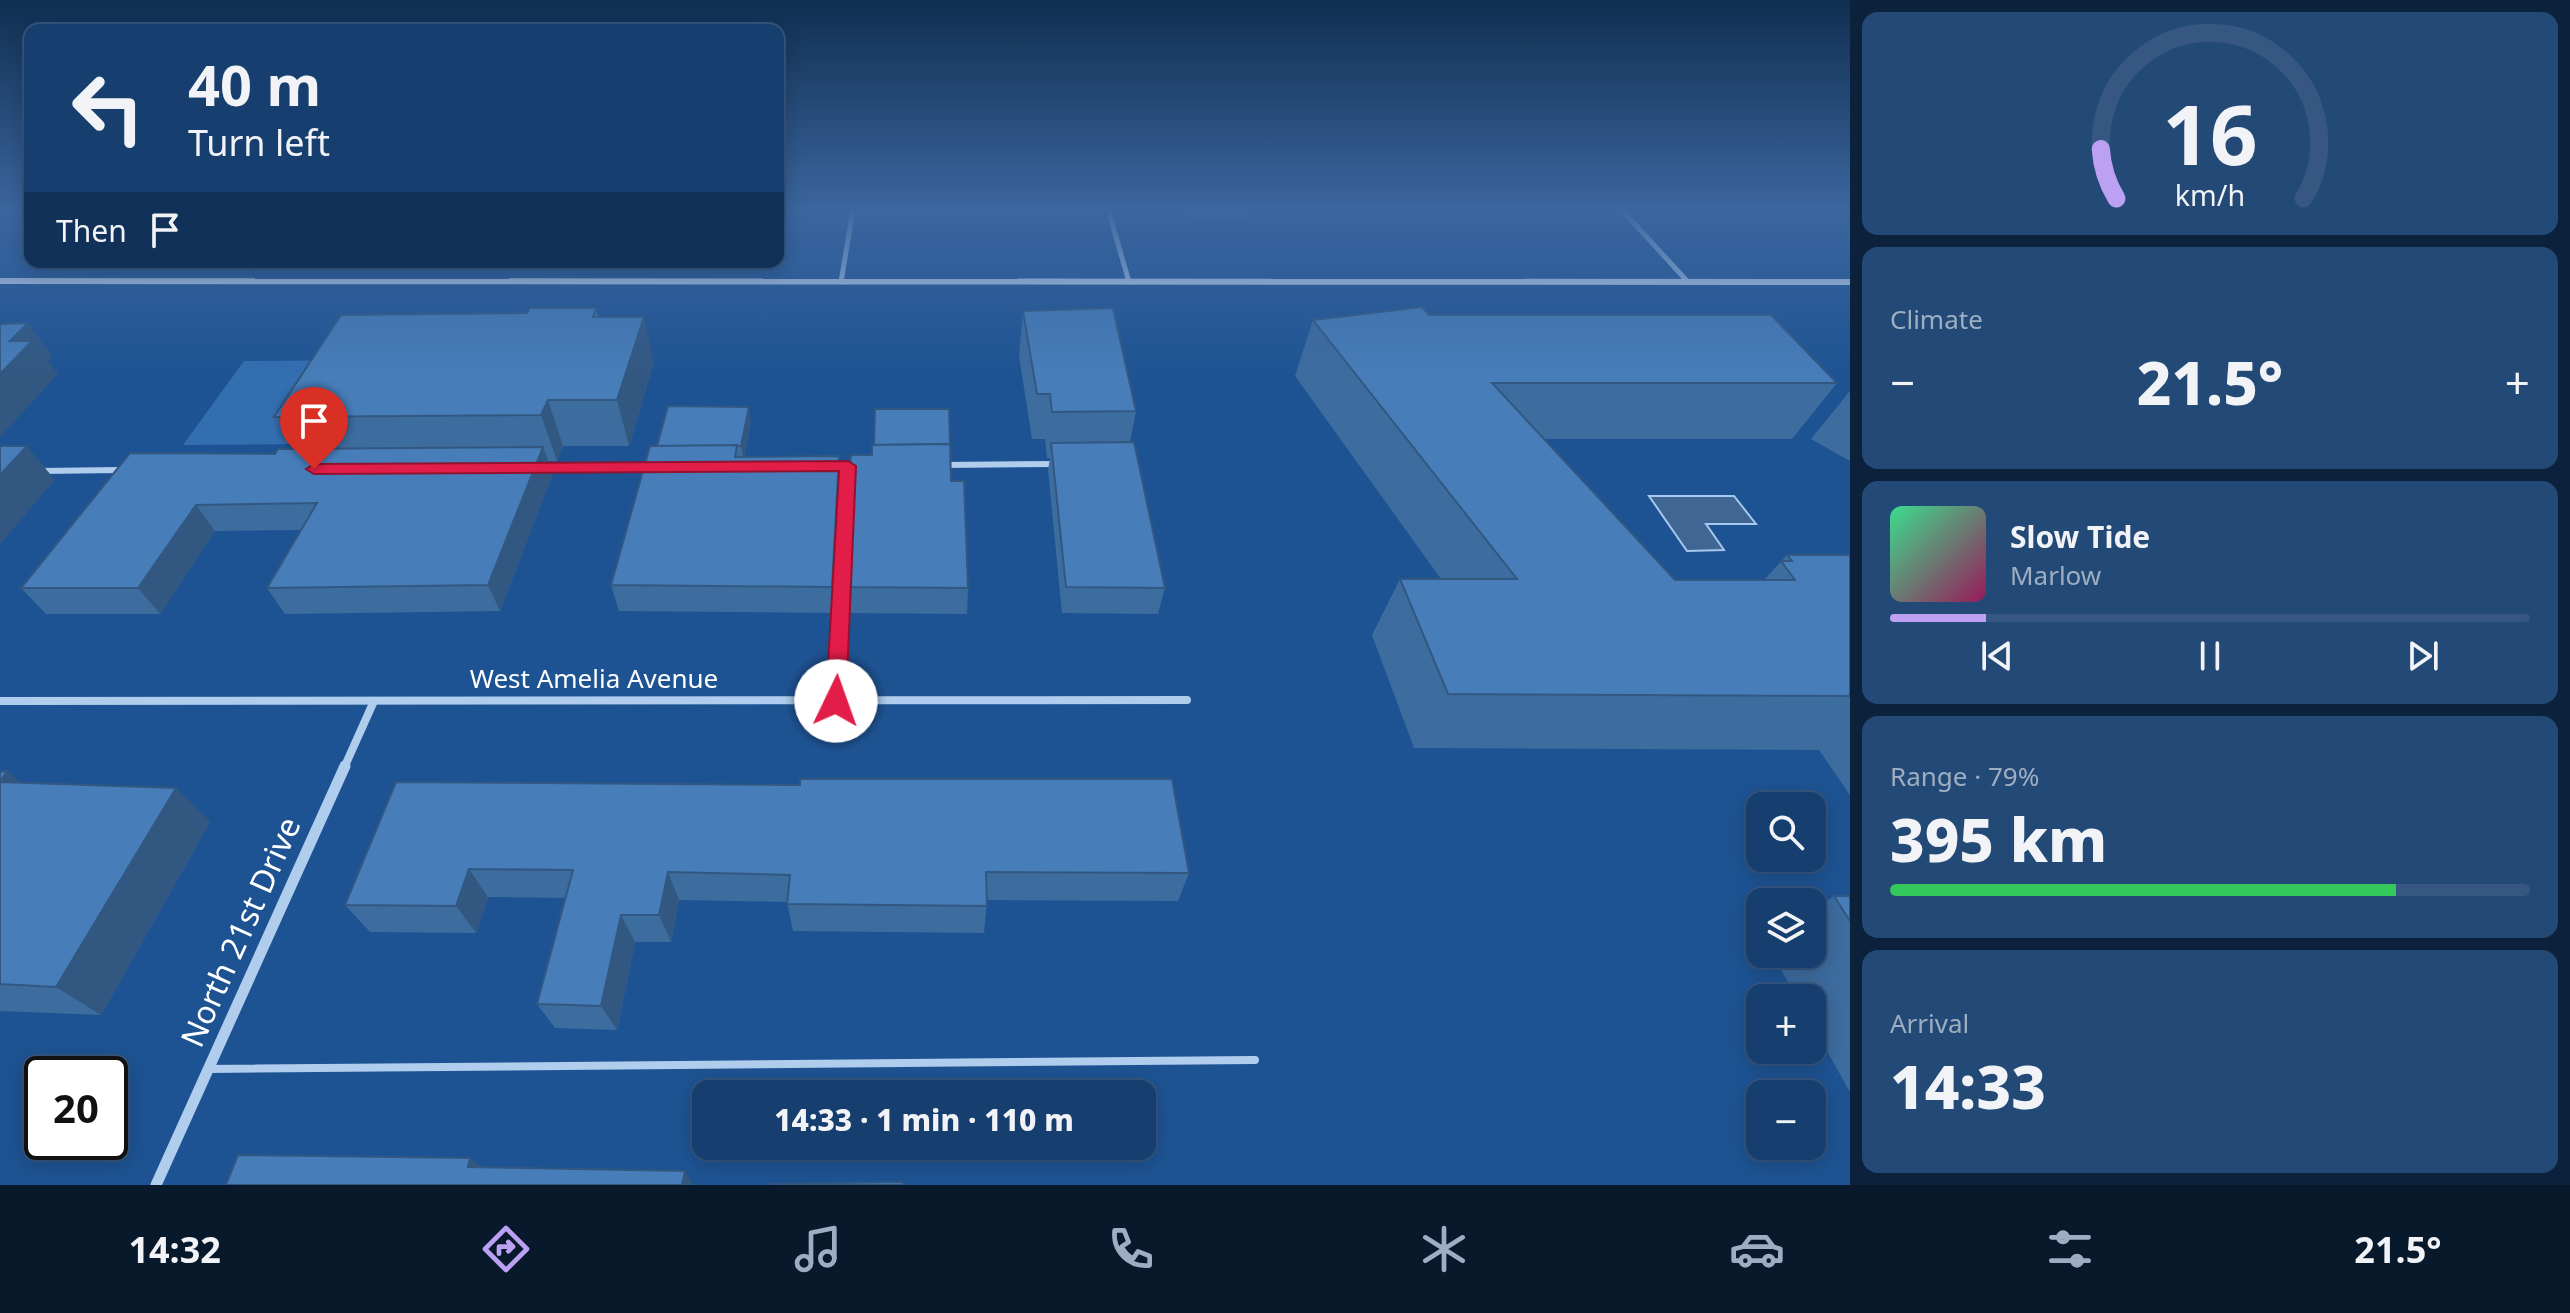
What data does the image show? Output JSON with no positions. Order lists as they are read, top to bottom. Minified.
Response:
{"streets":{"street":["West Amelia Avenue","North 21st Drive"]},"crossings":[["West Amelia Avenue","North 21st Drive"]],"page":{"turn":["40 m","Turn left"],"then":"Then","tile":["Climate",["Range · 79%","395 km"],["Arrival","14:33"]],"heat":["−","21.5°","+"],"song":["Slow Tide","Marlow"],"map_buttons":["+","−"],"limit":"20","trip":"14:33 · 1 min · 110 m","tabs":["14:32","21.5°"],"gauge":["16","km/h"]}}
